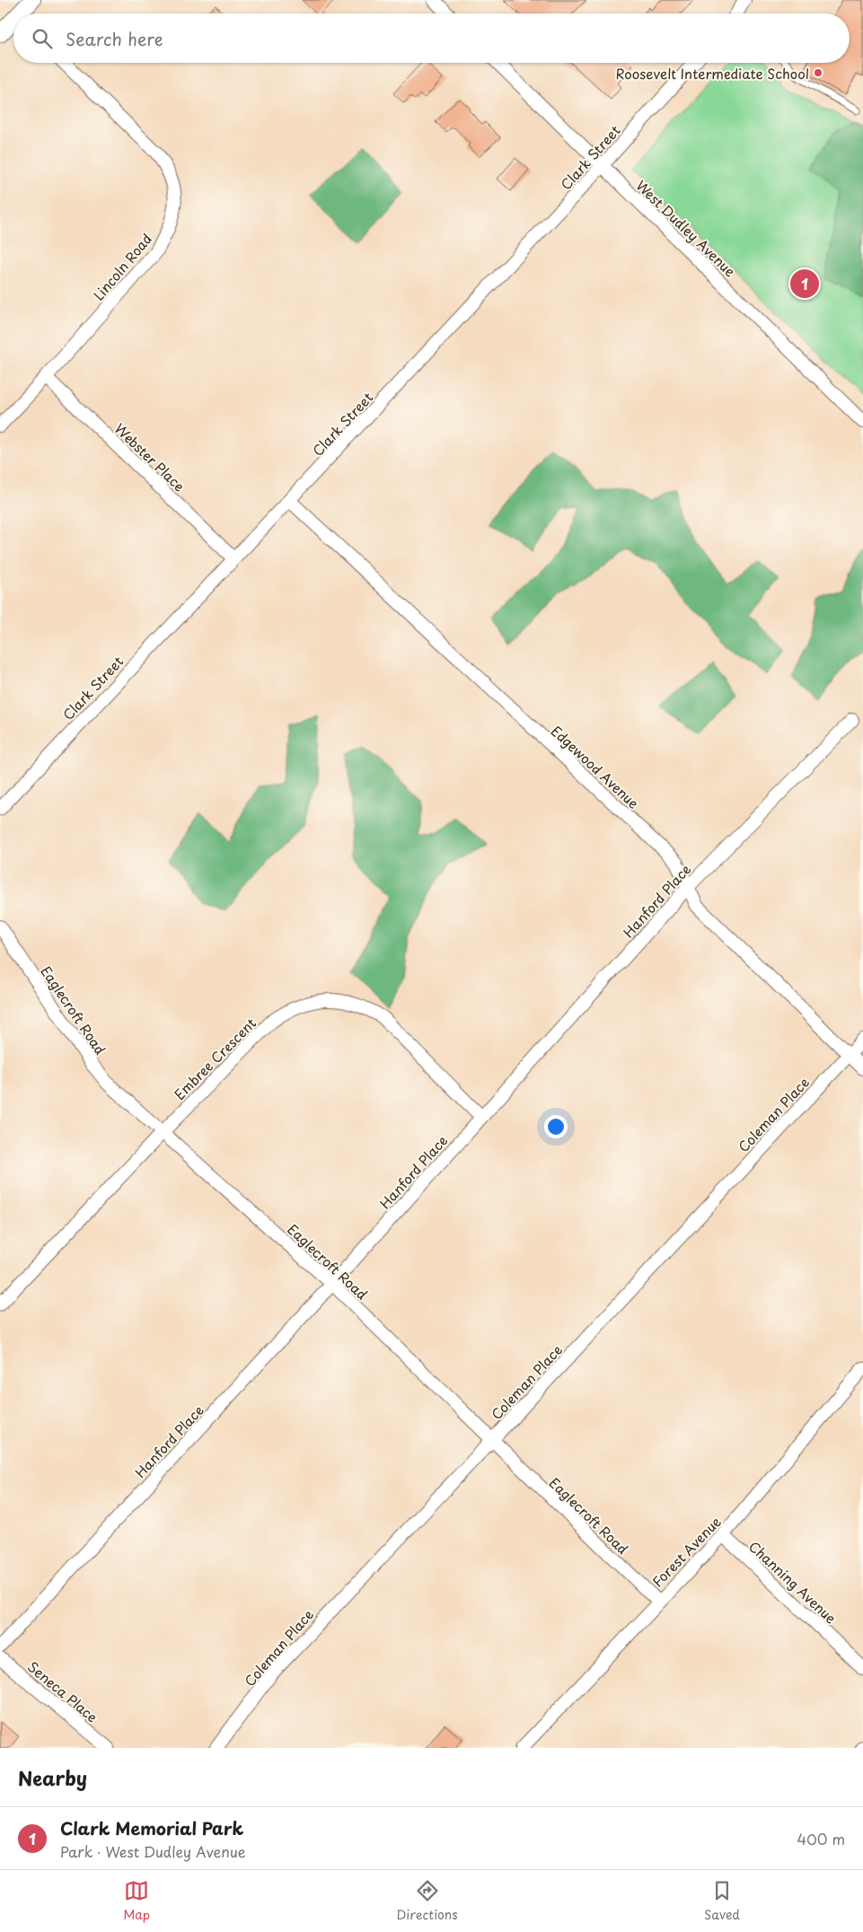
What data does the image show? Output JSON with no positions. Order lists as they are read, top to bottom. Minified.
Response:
{"streets":{"street":["Clark Street","West Dudley Avenue","Lincoln Road","Webster Place","Edgewood Avenue","Hanford Place","Eaglecroft Road","Embree Crescent","Coleman Place","Forest Avenue","Channing Avenue","Seneca Place"]},"crossings":[["Clark Street","West Dudley Avenue"],["Clark Street","Webster Place"],["Clark Street","Edgewood Avenue"],["Lincoln Road","Webster Place"],["Edgewood Avenue","Hanford Place"],["Edgewood Avenue","Coleman Place"],["Hanford Place","Eaglecroft Road"],["Hanford Place","Embree Crescent"],["Eaglecroft Road","Embree Crescent"],["Eaglecroft Road","Coleman Place"],["Eaglecroft Road","Forest Avenue"],["Forest Avenue","Channing Avenue"]],"places":["Roosevelt Intermediate School"],"page":{"search":"Search here","pins":"1","heading":"Nearby","list":[{"mark":"1","name":"Clark Memorial Park","note":"Park · West Dudley Avenue","value":"400 m"}],"nav":["Map","Directions","Saved"]}}
